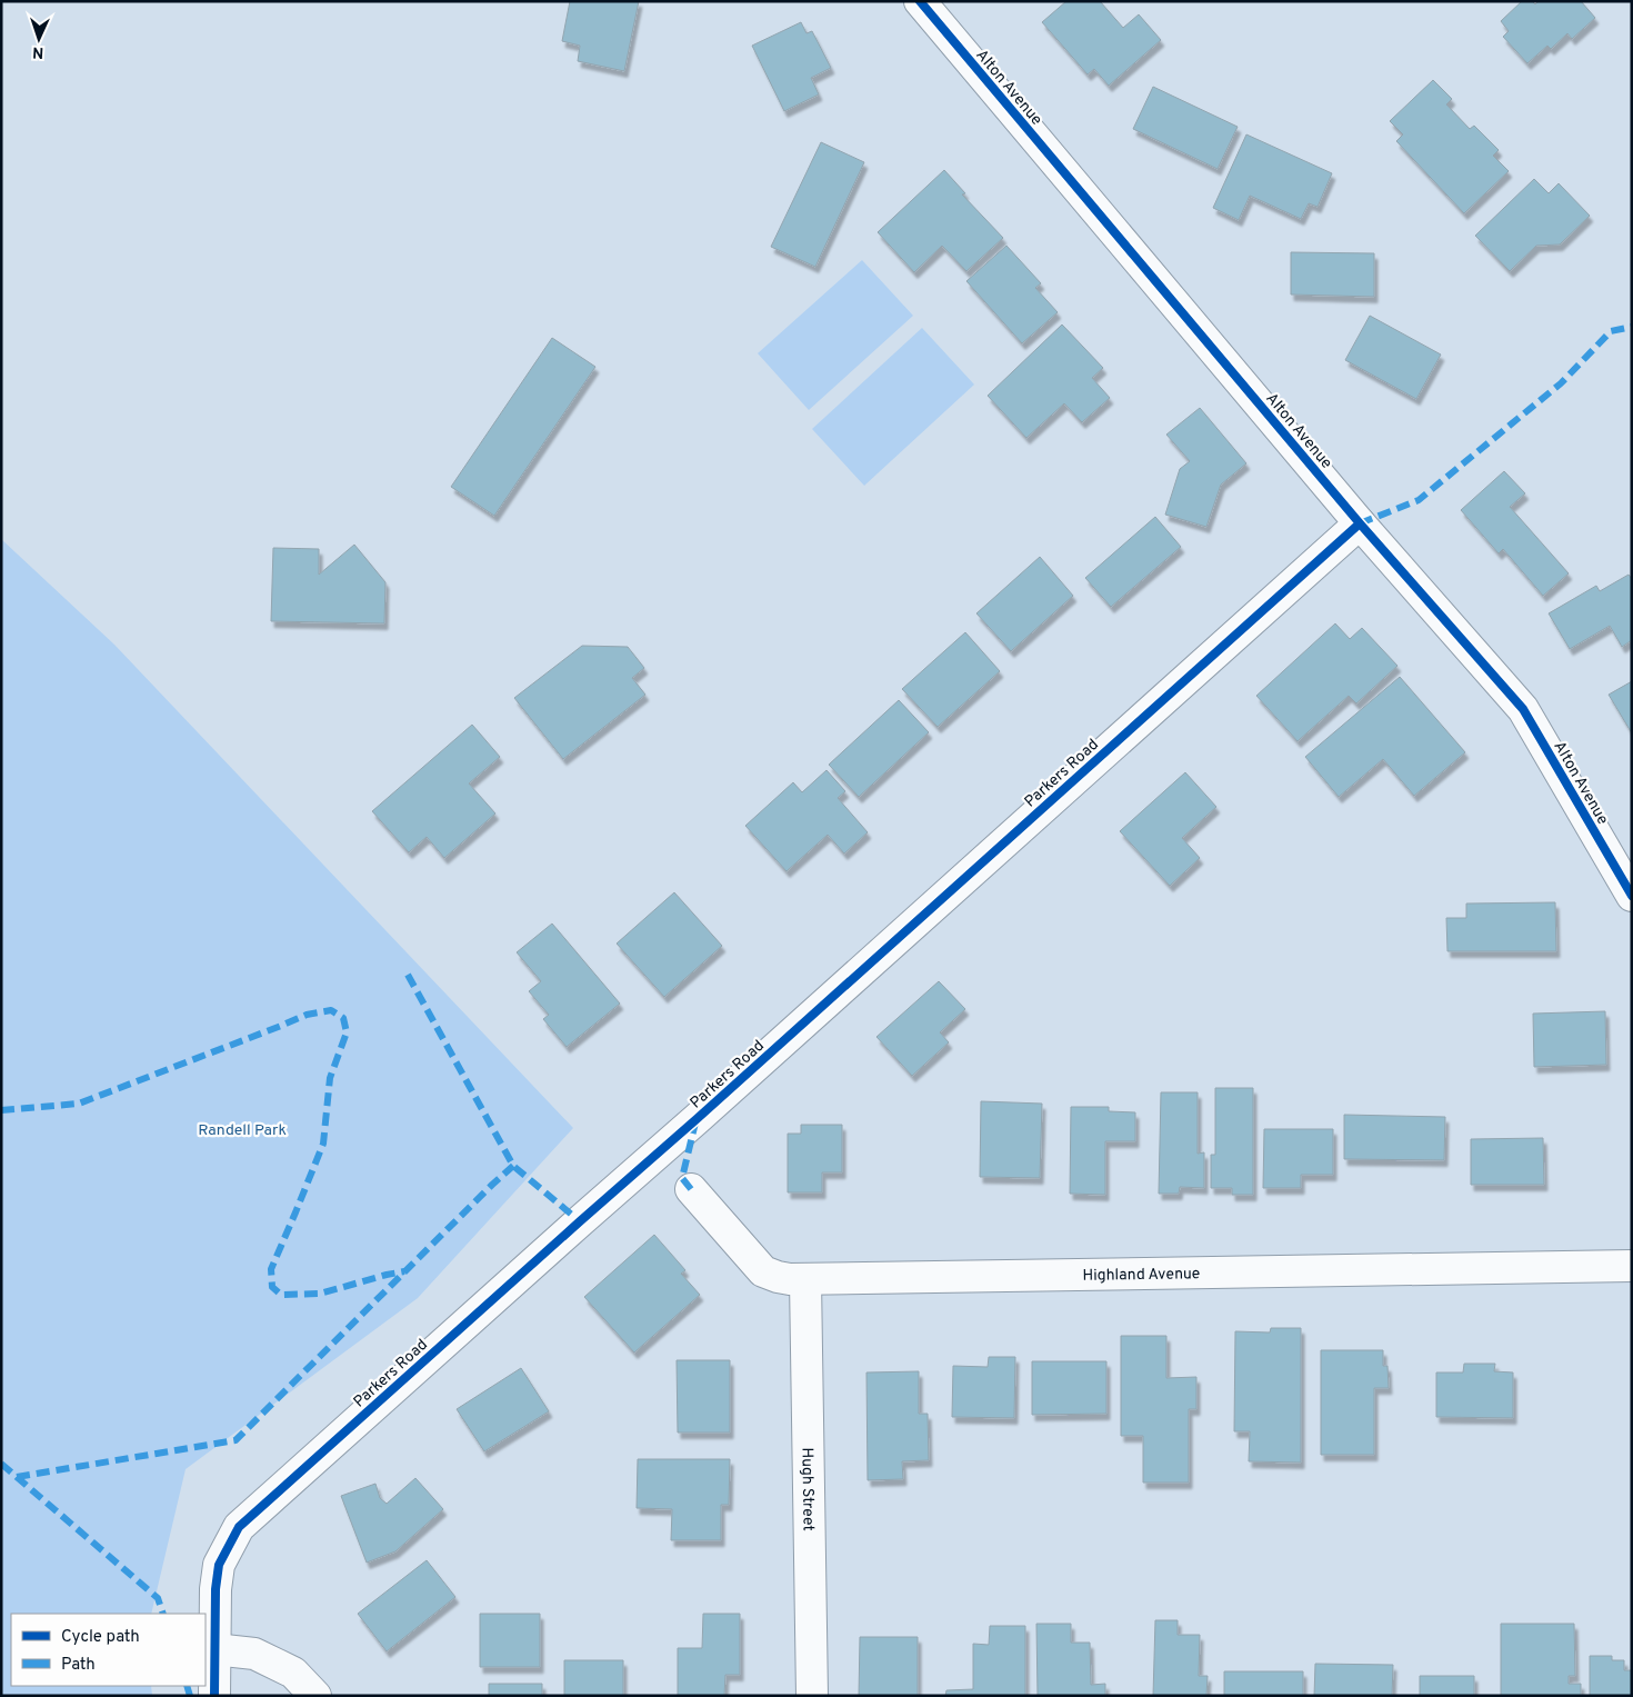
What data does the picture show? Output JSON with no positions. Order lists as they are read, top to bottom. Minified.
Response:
{"streets":{"street":["Alton Avenue","Parkers Road","Highland Avenue","Hugh Street"]},"crossings":[["Alton Avenue","Parkers Road"],["Highland Avenue","Hugh Street"]],"parks":["Randell Park"],"legend":["Cycle path","Path"],"north":"bottom"}
